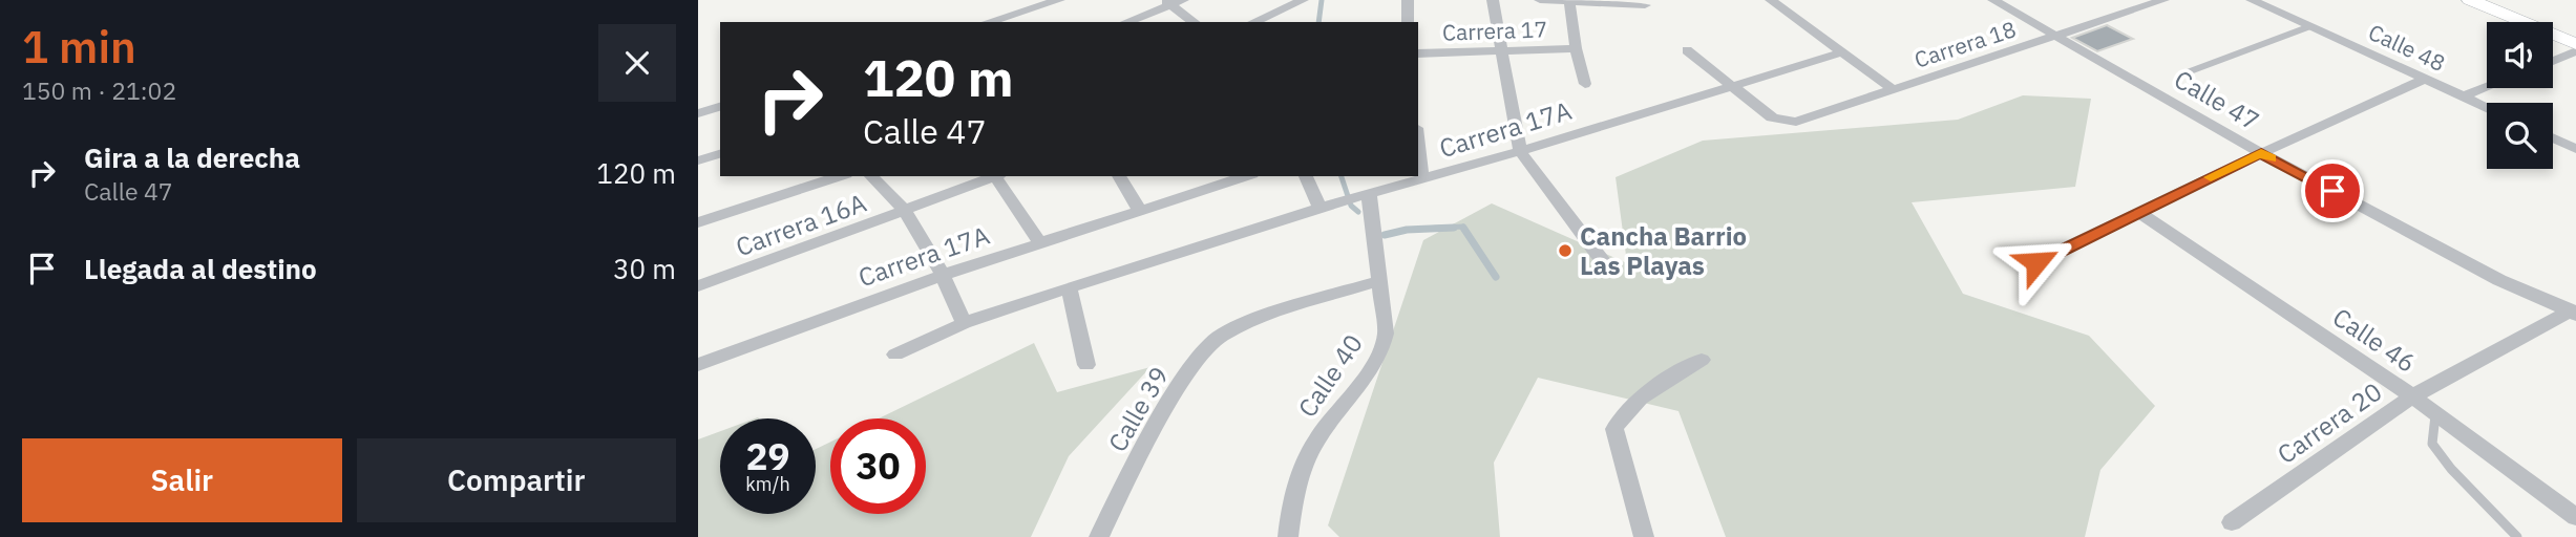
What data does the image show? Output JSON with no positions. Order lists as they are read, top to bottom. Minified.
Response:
{"streets":{"street":["Carrera 17","Carrera 18","Calle 48","Calle 47","Carrera 17A","Carrera 16A","Calle 46","Calle 40","Calle 39","Carrera 20"]},"crossings":[["Carrera 18","Calle 47"],["Carrera 18","Carrera 17A"],["Calle 47","Carrera 20"],["Carrera 17A","Calle 40"],["Calle 46","Carrera 20"],["Calle 40","Calle 39"]],"places":["Cancha Barrio Las Playas"],"page":{"heading":["1 min","150 m · 21:02"],"turn":["120 m","Calle 47"],"list":[{"name":"Gira a la derecha","note":"Calle 47","value":"120 m"},{"name":"Llegada al destino","value":"30 m"}],"speed":"29 km/h","limit":"30","buttons":["Salir","Compartir"]}}
